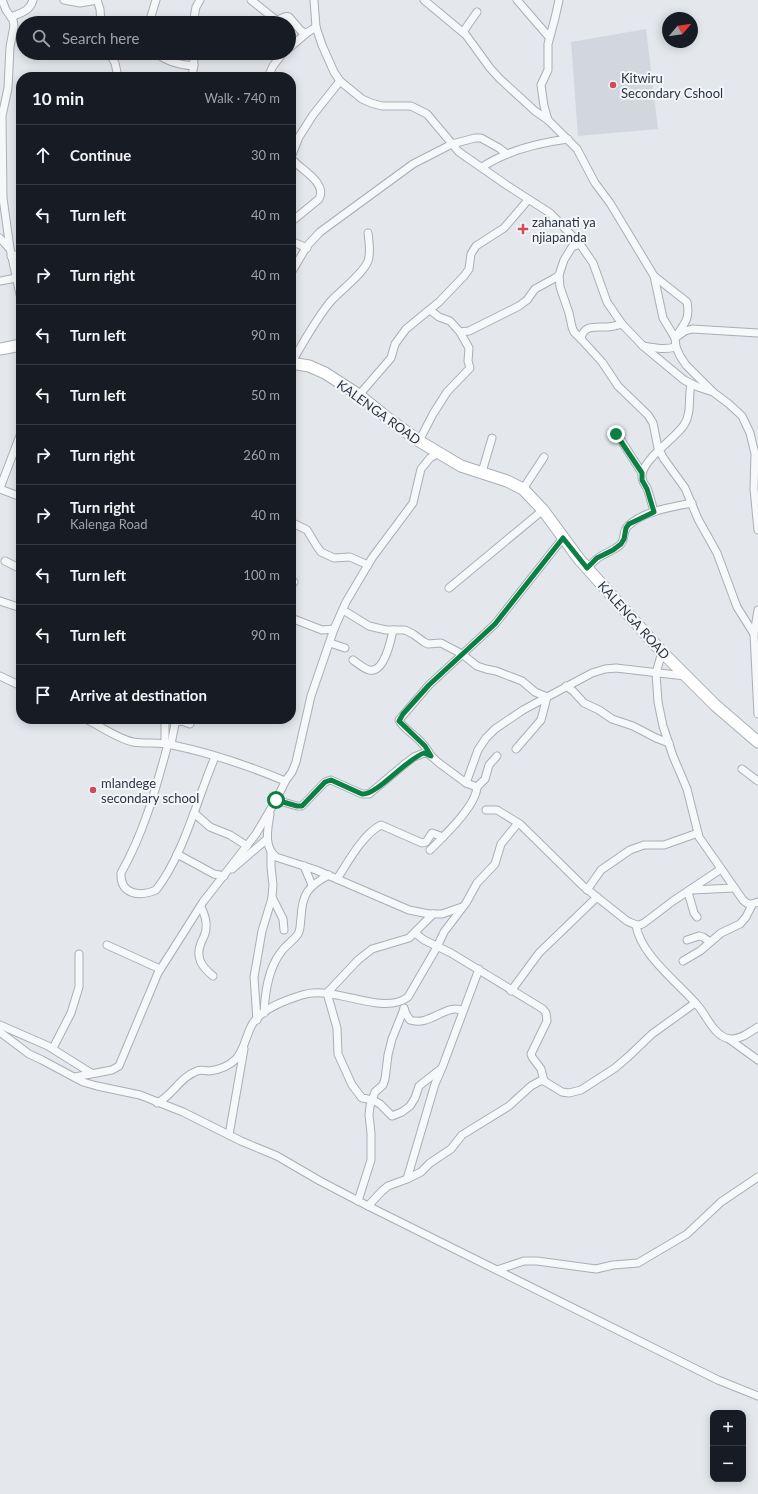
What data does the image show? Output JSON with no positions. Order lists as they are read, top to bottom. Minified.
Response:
{"streets":{"main road":["KALENGA ROAD"]},"places":{"other":["Kitwiru Secondary Cshool","mlandege secondary school"],"health":["zahanati ya njiapanda"]},"north":"top right","page":{"search":"Search here","heading":["10 min","Walk · 740 m"],"list":[["Continue","30 m"],["Turn left","40 m"],["Turn right","40 m"],["Turn left","90 m"],["Turn left","50 m"],["Turn right","260 m"],["Turn right","Kalenga Road","40 m"],["Turn left","100 m"],["Turn left","90 m"],"Arrive at destination"],"map_buttons":["+","−"]}}
